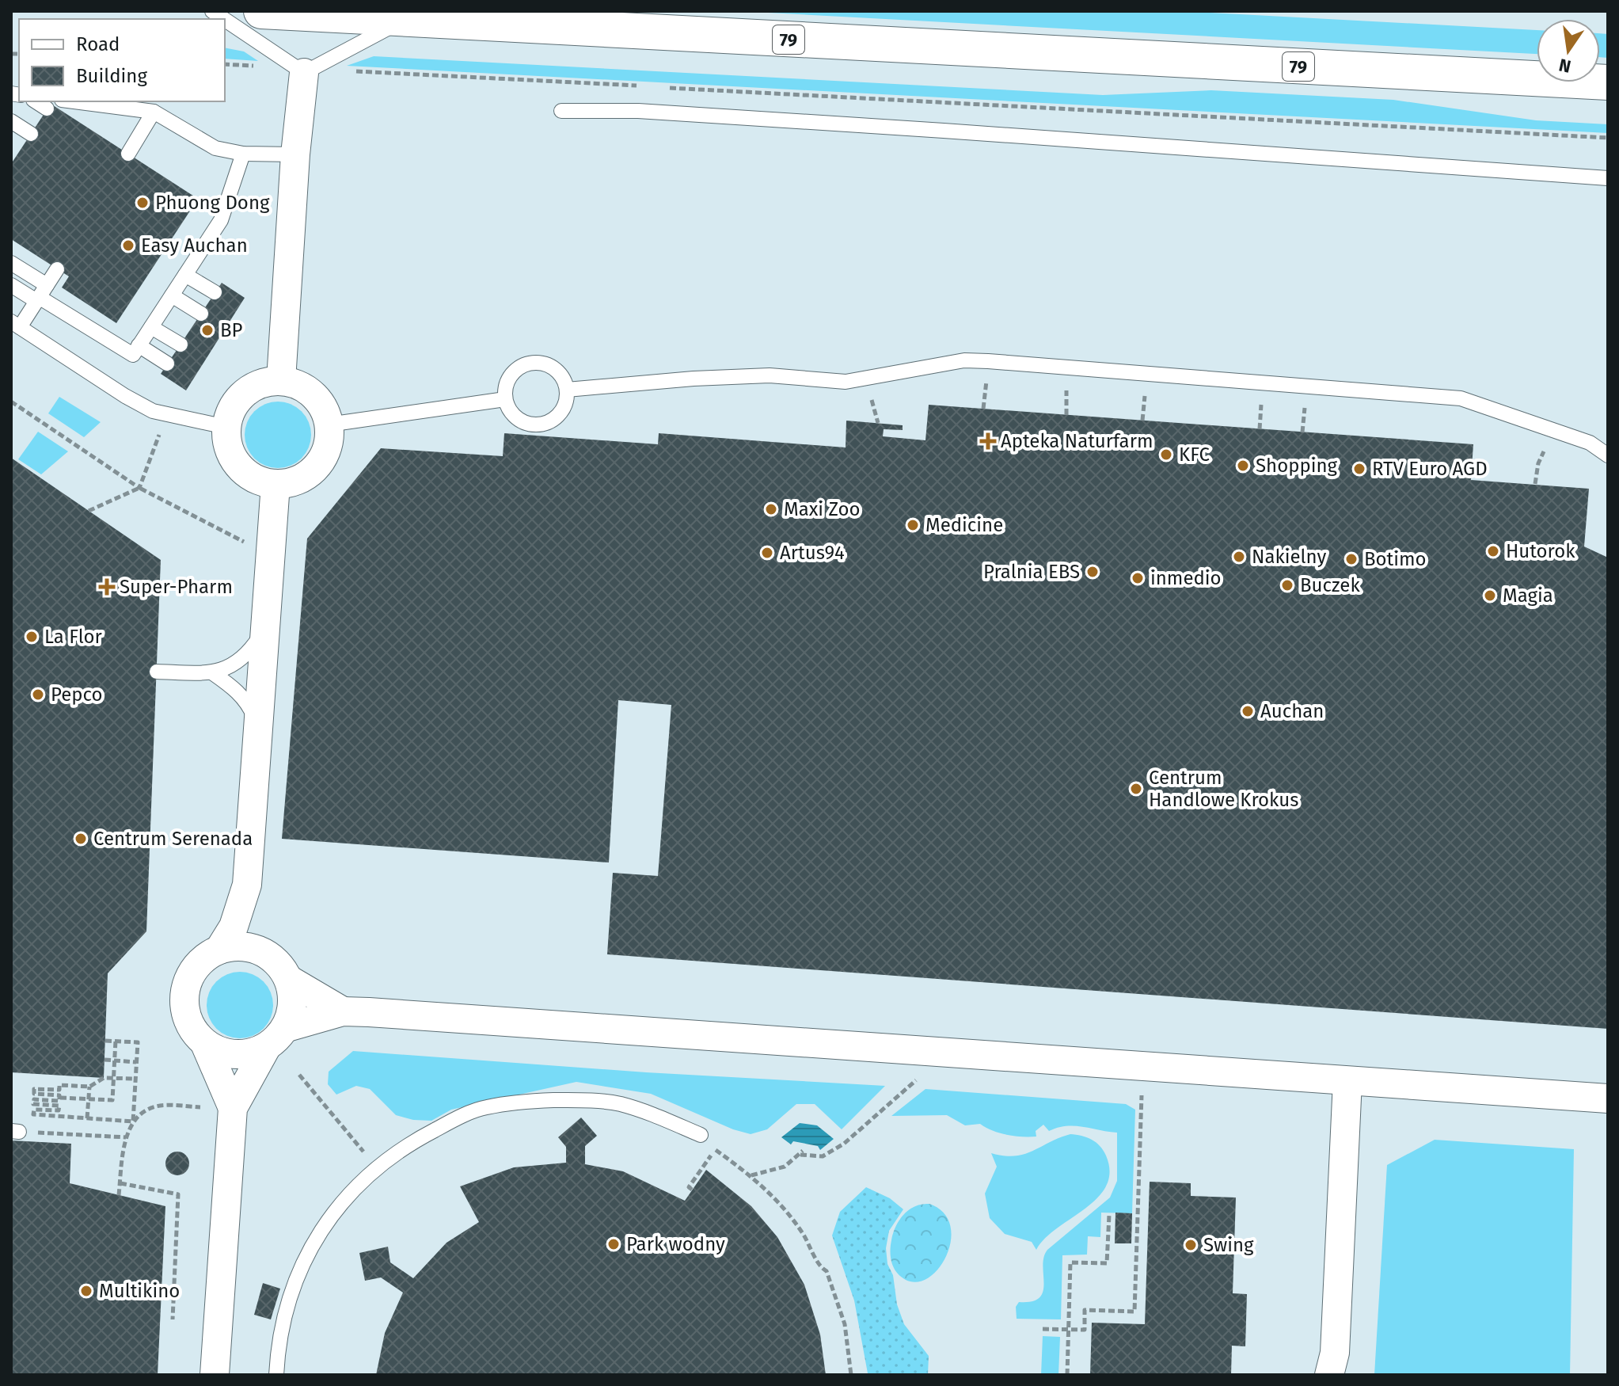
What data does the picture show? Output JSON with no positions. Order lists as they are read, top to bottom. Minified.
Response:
{"streets":{"main road":["79"]},"places":{"other":["Phuong Dong","Easy Auchan","BP","KFC","Shopping","RTV Euro AGD","Maxi Zoo","Medicine","Hutorok","Artus94","Nakielny","Botimo","Pralnia EBS","inmedio","Buczek","Magia","La Flor","Pepco","Auchan","Centrum Handlowe Krokus","Centrum Serenada","Park wodny","Swing","Multikino"],"health":["Apteka Naturfarm","Super-Pharm"]},"legend":["Road","Building"],"north":"bottom"}
